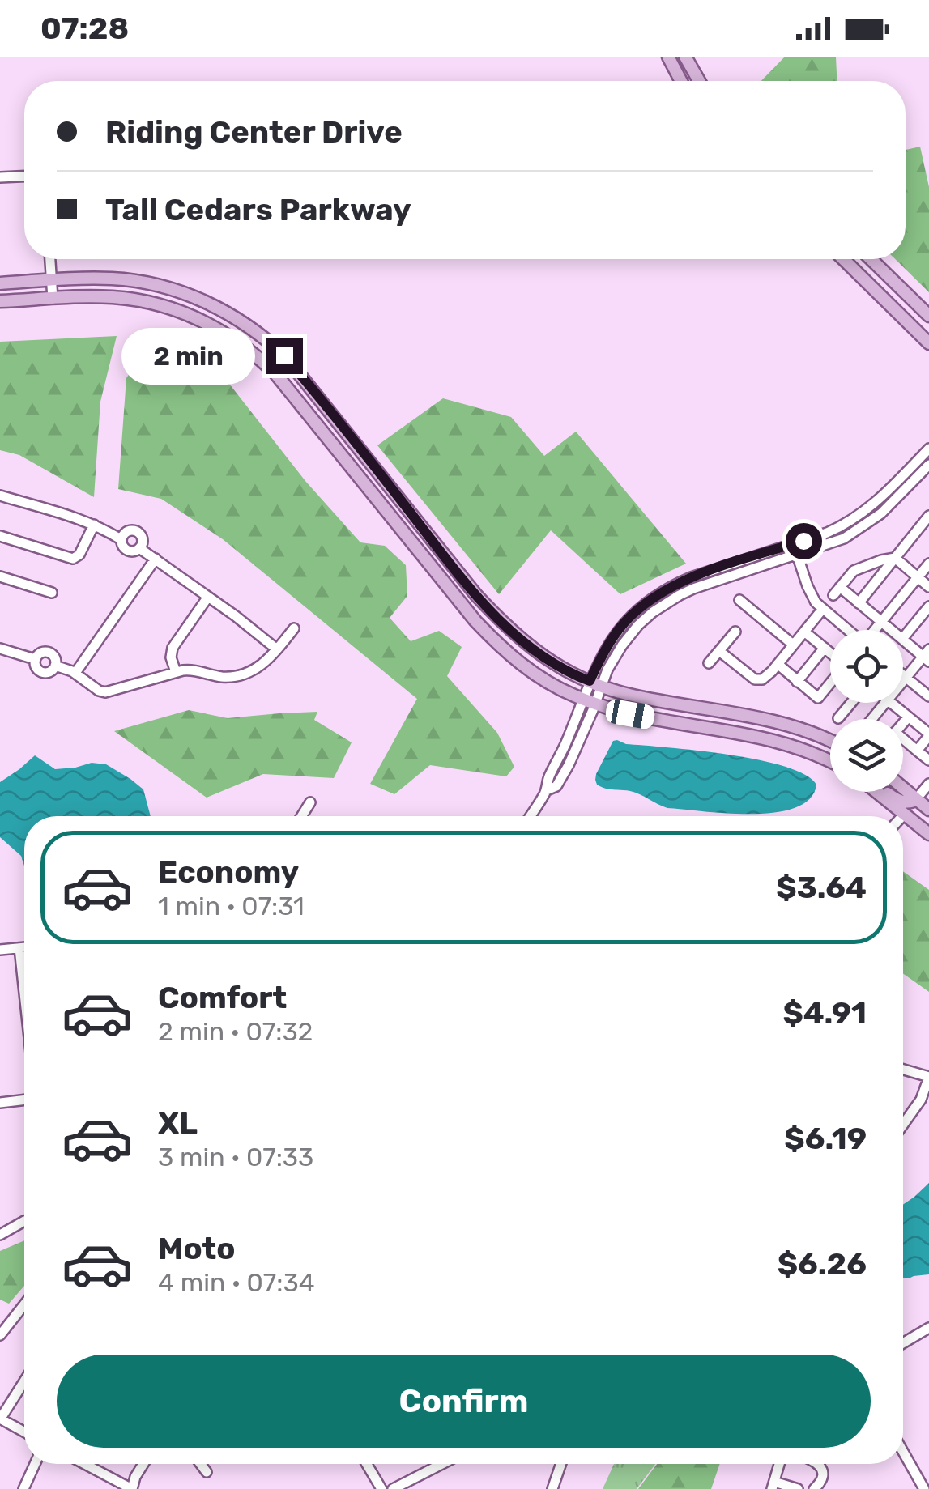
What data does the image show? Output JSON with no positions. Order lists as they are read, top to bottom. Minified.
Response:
{"page":{"status":"07:28","banner":["Riding Center Drive","Tall Cedars Parkway"],"bubble":"2 min","list":[{"name":"Economy","note":"1 min · 07:31","value":"$3.64"},{"name":"Comfort","note":"2 min · 07:32","value":"$4.91"},{"name":"XL","note":"3 min · 07:33","value":"$6.19"},{"name":"Moto","note":"4 min · 07:34","value":"$6.26"}],"buttons":"Confirm"}}
